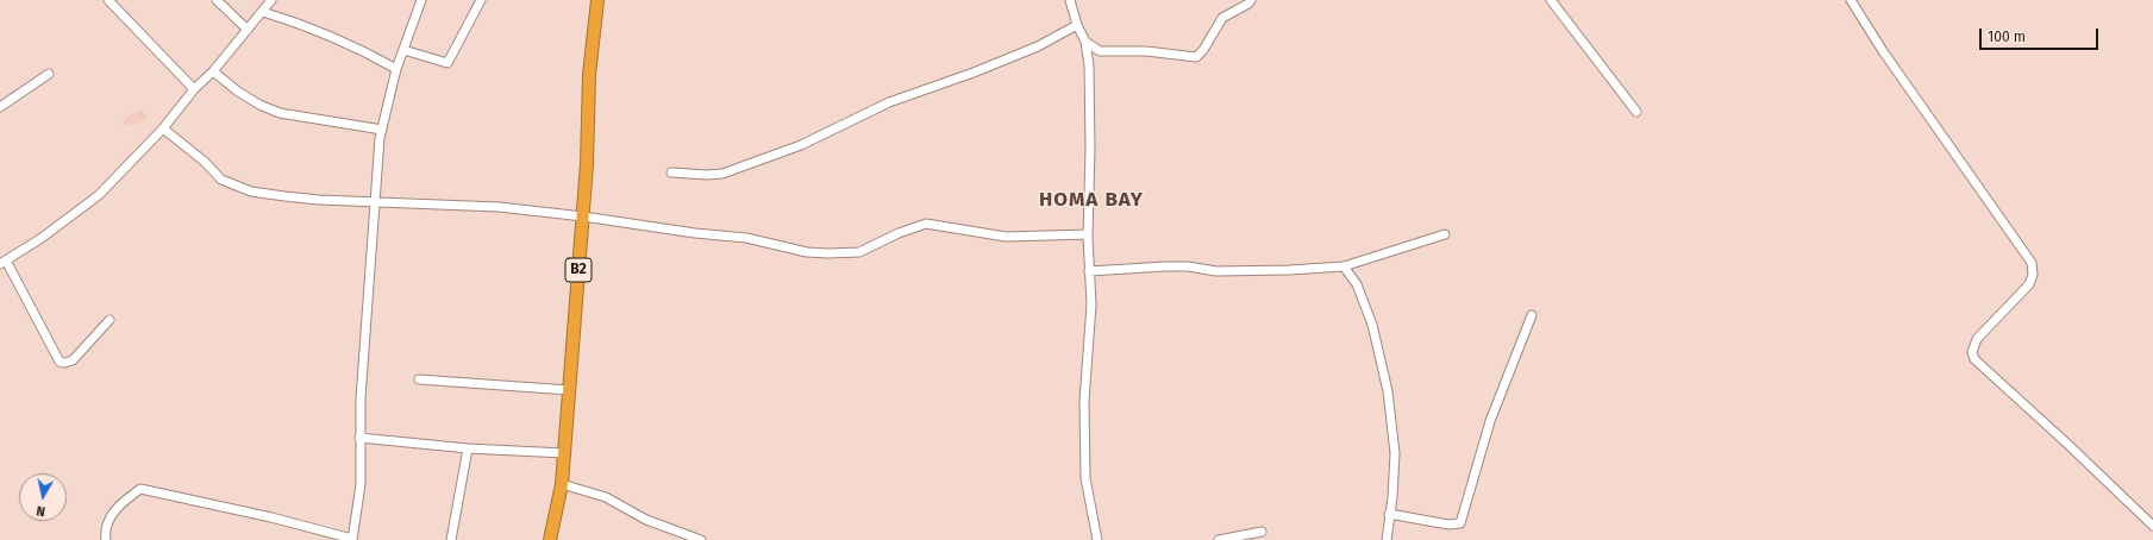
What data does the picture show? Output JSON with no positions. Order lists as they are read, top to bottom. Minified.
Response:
{"streets":{"highway":["B2"]},"districts":["HOMA BAY"],"scale_bar":"100 m","north":"bottom"}
